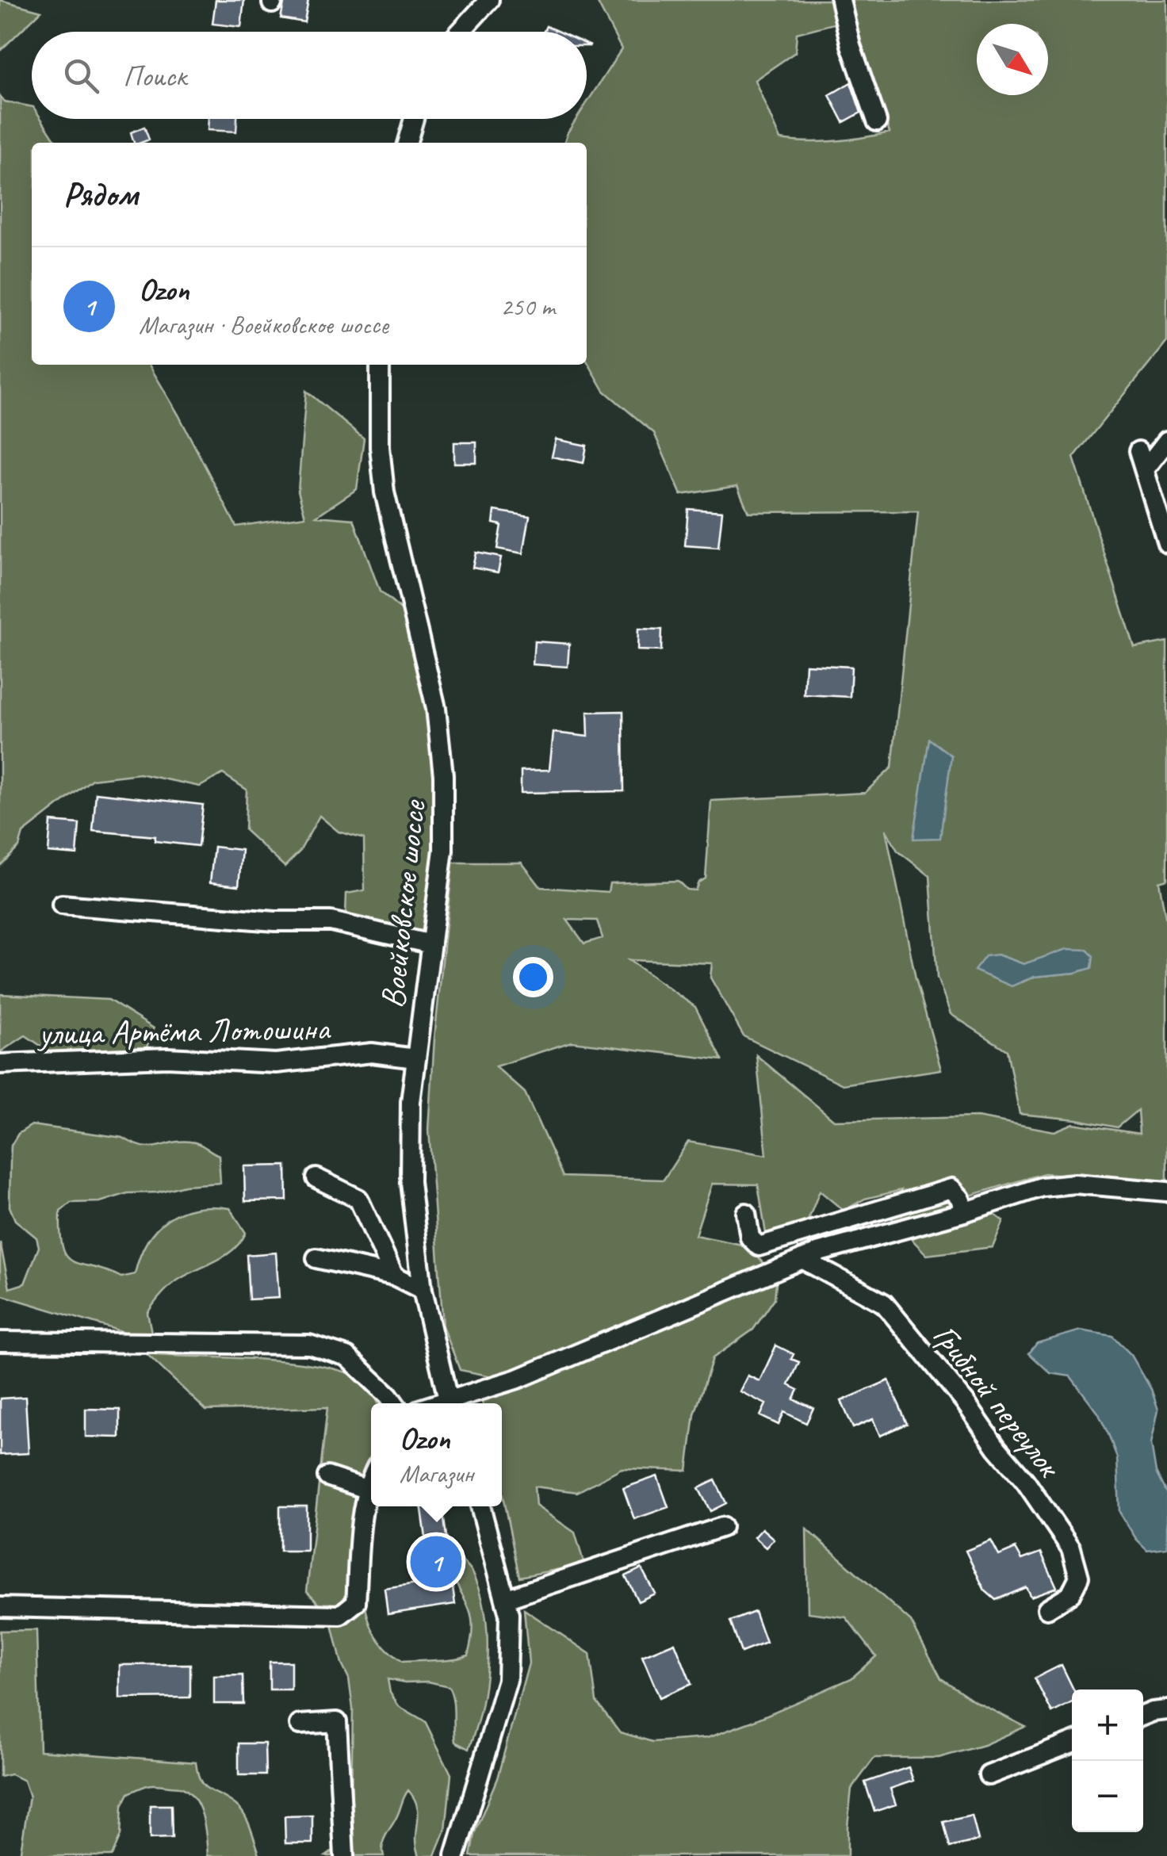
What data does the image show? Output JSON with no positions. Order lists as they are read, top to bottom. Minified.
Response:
{"streets":{"street":["Воейковское шоссе","улица Артёма Лотошина","Грибной переулок"]},"crossings":[["Воейковское шоссе","улица Артёма Лотошина"]],"north":"bottom right","page":{"search":"Поиск","heading":"Рядом","list":[{"mark":"1","name":"Ozon","note":"Магазин · Воейковское шоссе","value":"250 m"}],"popup":["Ozon","Магазин"],"pins":"1","map_buttons":["+","−"]}}
